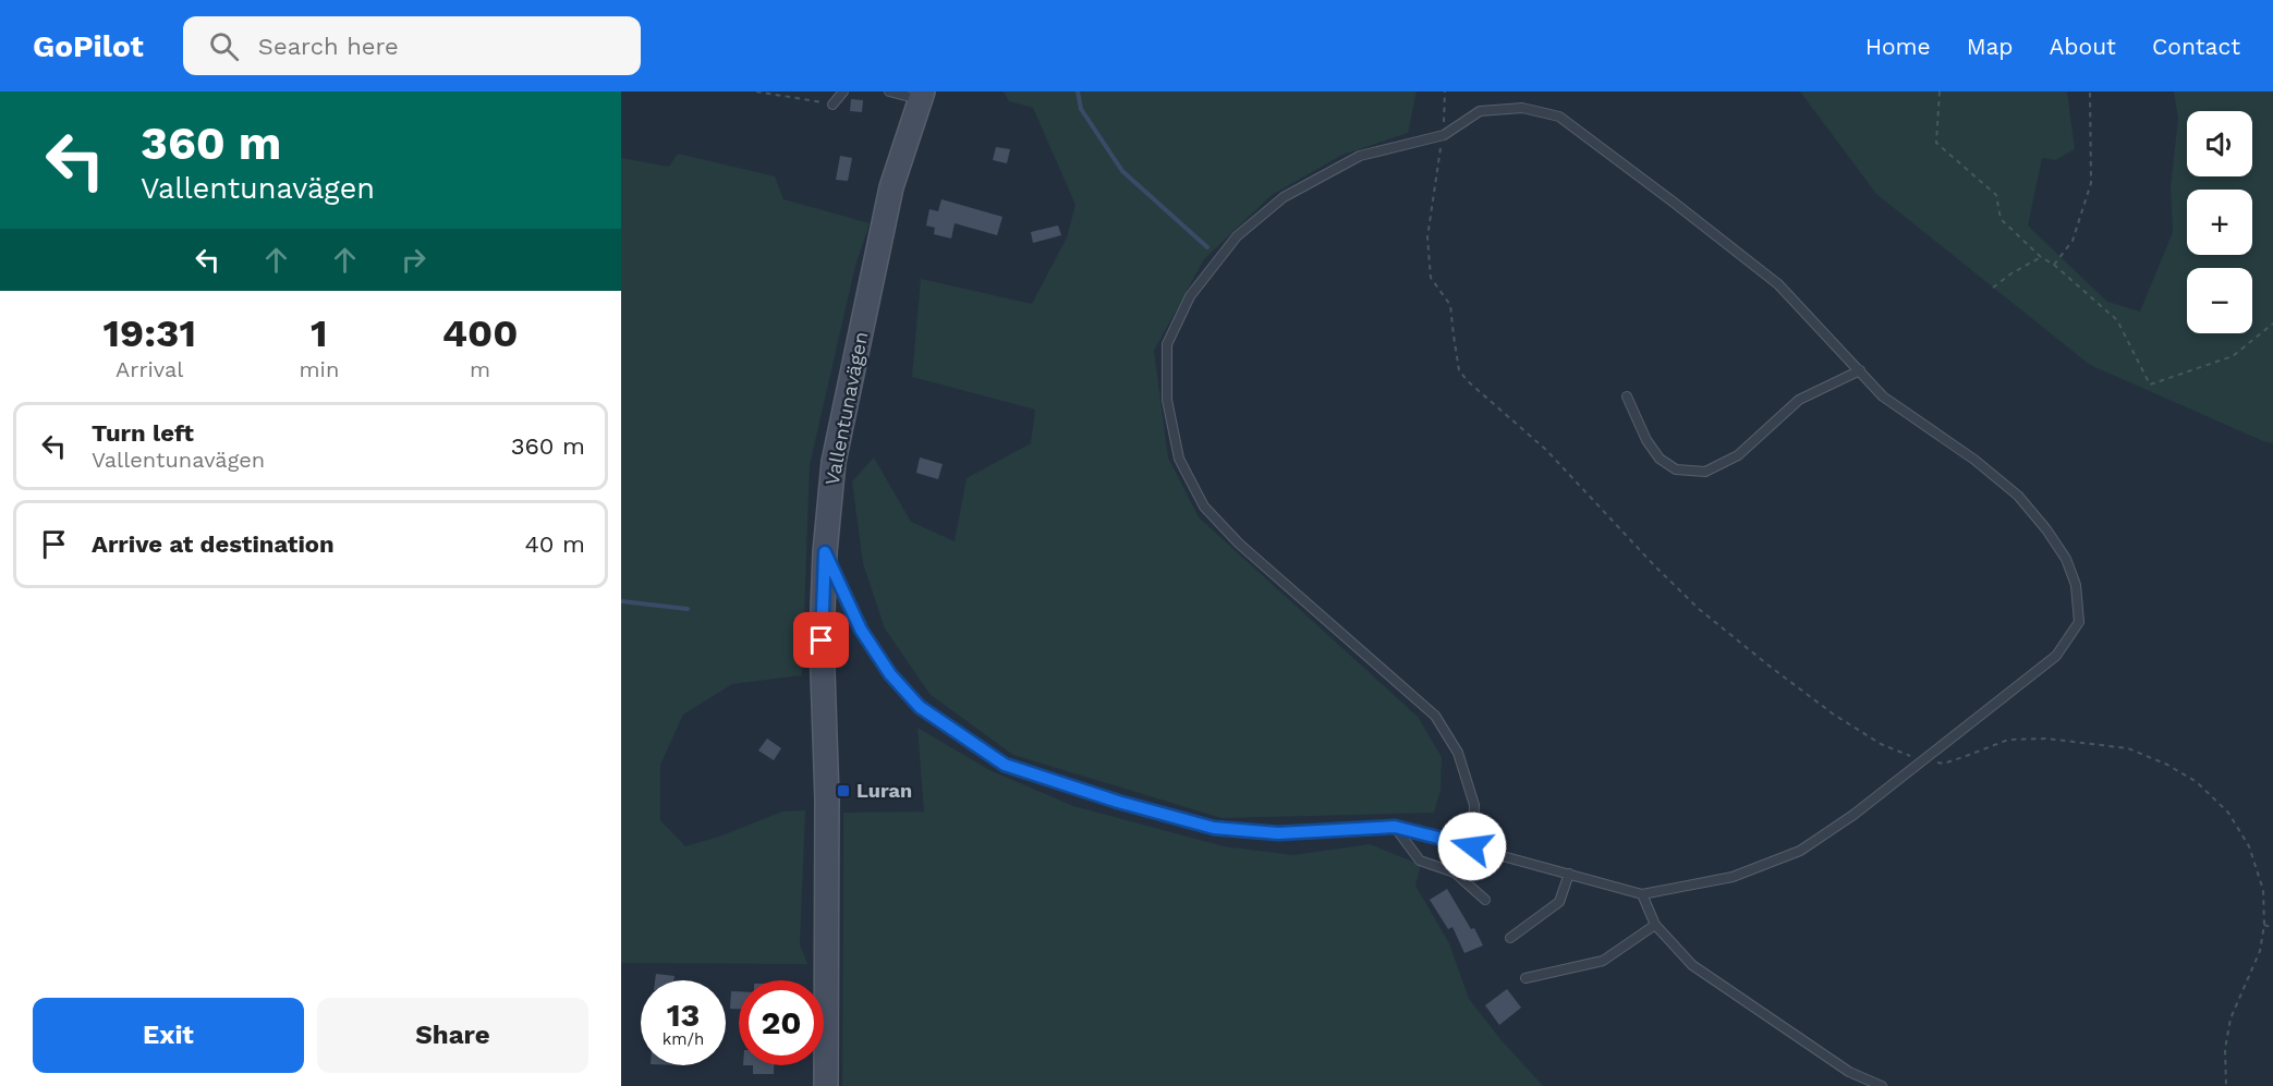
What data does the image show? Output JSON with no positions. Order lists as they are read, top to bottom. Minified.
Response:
{"streets":{"main road":["Vallentunavägen"]},"places":{"transit":["Luran"]},"page":{"header":"GoPilot","search":"Search here","nav":["Home","Map","About","Contact"],"turn":["360 m","Vallentunavägen"],"map_buttons":["+","−"],"eta":["19:31","Arrival","1","min","400","m"],"list":[{"name":"Turn left","note":"Vallentunavägen","value":"360 m"},{"name":"Arrive at destination","value":"40 m"}],"speed":"13 km/h","limit":"20","buttons":["Exit","Share"]}}
